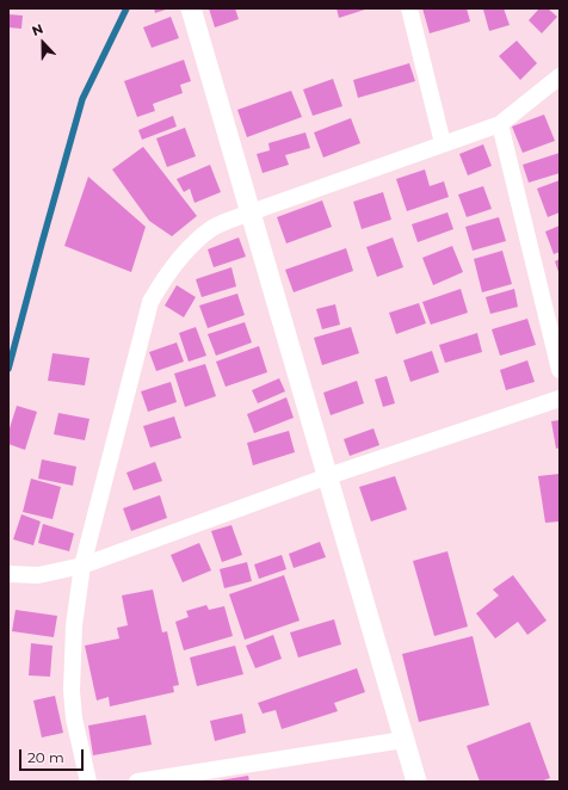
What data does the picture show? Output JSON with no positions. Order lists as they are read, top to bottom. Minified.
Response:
{"scale_bar":"20 m","north":"top"}
